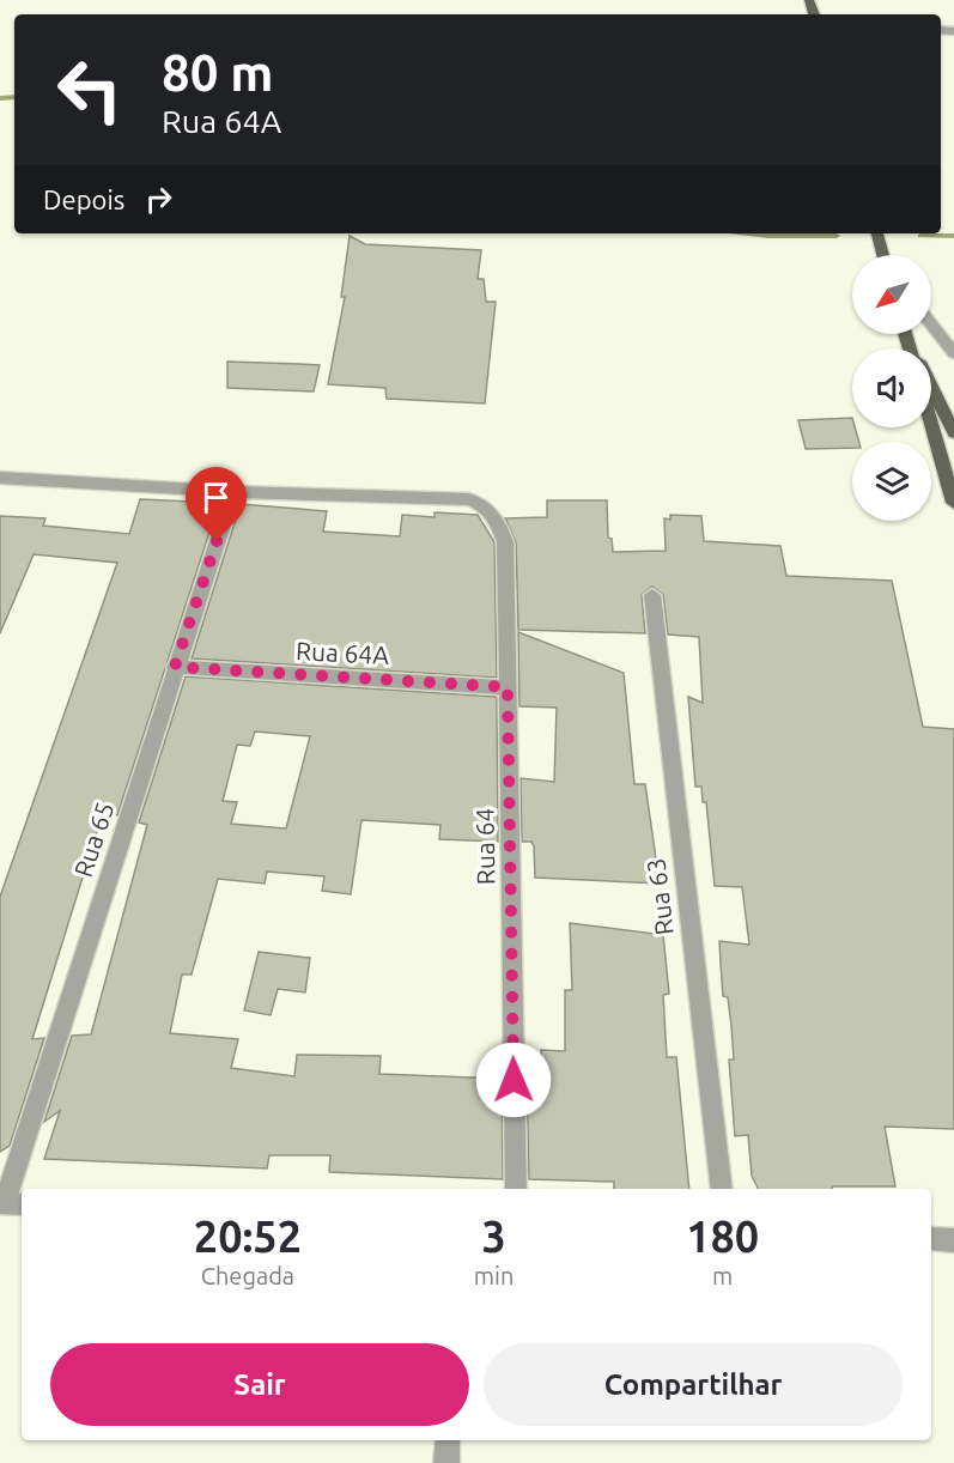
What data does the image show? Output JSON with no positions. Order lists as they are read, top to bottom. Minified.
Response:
{"streets":{"street":["Rua 64A","Rua 65","Rua 64","Rua 63"]},"crossings":[["Rua 64A","Rua 65"],["Rua 64A","Rua 64"],["Rua 65","Rua 64"]],"north":"bottom left","page":{"turn":["80 m","Rua 64A"],"then":"Depois","eta":["20:52","Chegada","3","min","180","m"],"buttons":["Sair","Compartilhar"]}}
